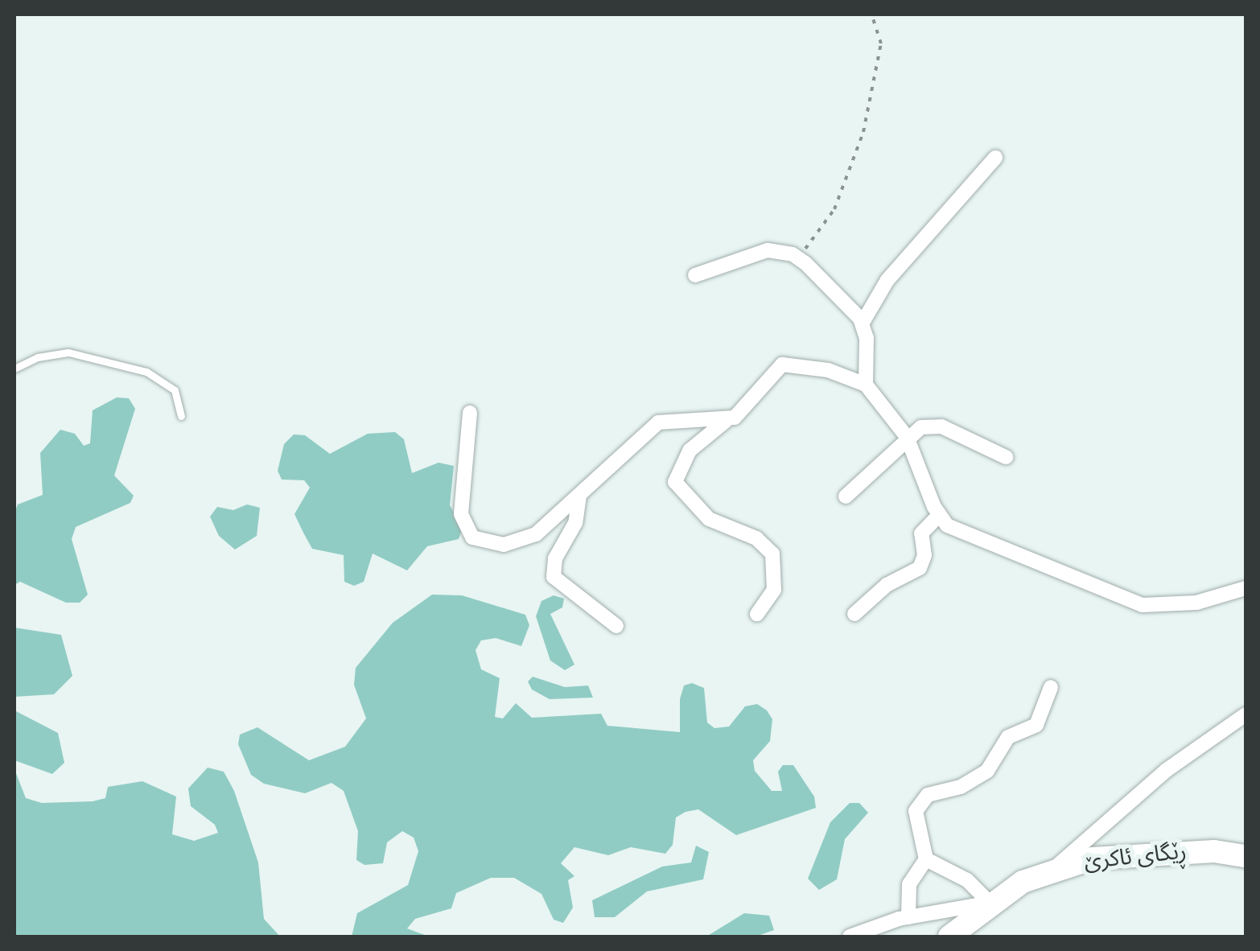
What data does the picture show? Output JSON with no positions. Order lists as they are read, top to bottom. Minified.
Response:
{"streets":{"highway":["ڕێگای ئاکرێ"]}}
